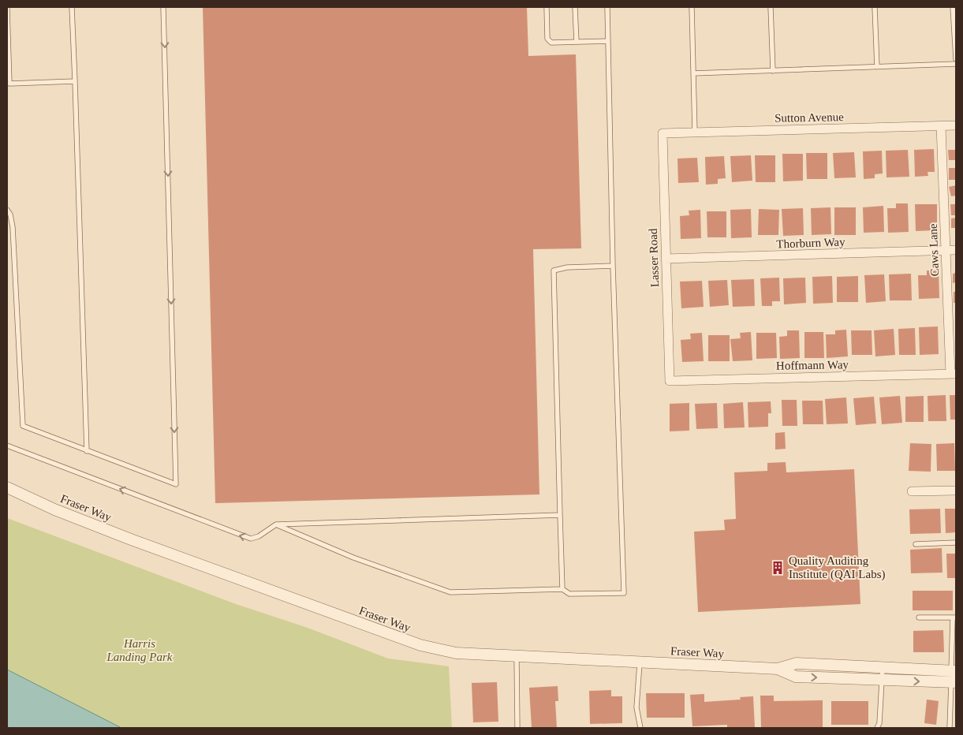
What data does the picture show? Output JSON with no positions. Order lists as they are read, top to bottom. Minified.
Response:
{"streets":{"street":["Sutton Avenue","Thorburn Way","Caws Lane","Lasser Road","Hoffmann Way","Fraser Way"]},"crossings":[["Sutton Avenue","Caws Lane"],["Sutton Avenue","Lasser Road"],["Thorburn Way","Caws Lane"],["Thorburn Way","Lasser Road"],["Caws Lane","Hoffmann Way"],["Lasser Road","Hoffmann Way"]],"parks":["Harris Landing Park"],"places":{"building":["Quality Auditing Institute (QAI Labs)"]}}
